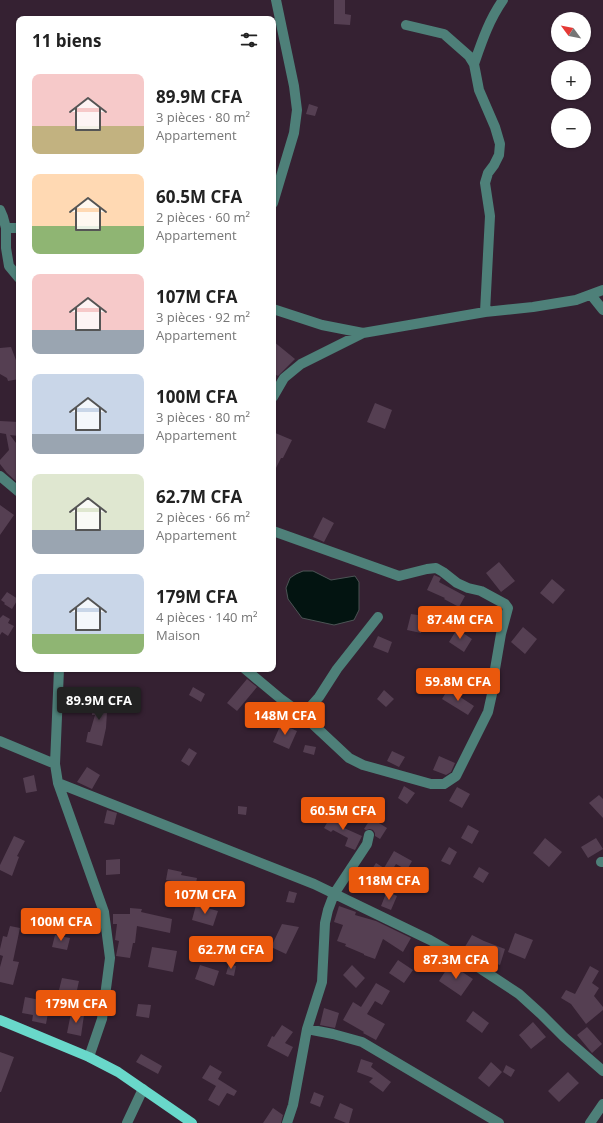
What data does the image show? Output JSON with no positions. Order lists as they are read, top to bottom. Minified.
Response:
{"north":"top left","page":{"map_buttons":["+","−"],"heading":"11 biens","list":[{"name":"89.9M CFA","note":"3 pièces · 80 m² · Appartement"},{"name":"60.5M CFA","note":"2 pièces · 60 m² · Appartement"},{"name":"107M CFA","note":"3 pièces · 92 m² · Appartement"},{"name":"100M CFA","note":"3 pièces · 80 m² · Appartement"},{"name":"62.7M CFA","note":"2 pièces · 66 m² · Appartement"},{"name":"179M CFA","note":"4 pièces · 140 m² · Maison"}],"price":["87.4M CFA","59.8M CFA","89.9M CFA","148M CFA","60.5M CFA","118M CFA","107M CFA","100M CFA","62.7M CFA","87.3M CFA","179M CFA"]}}
